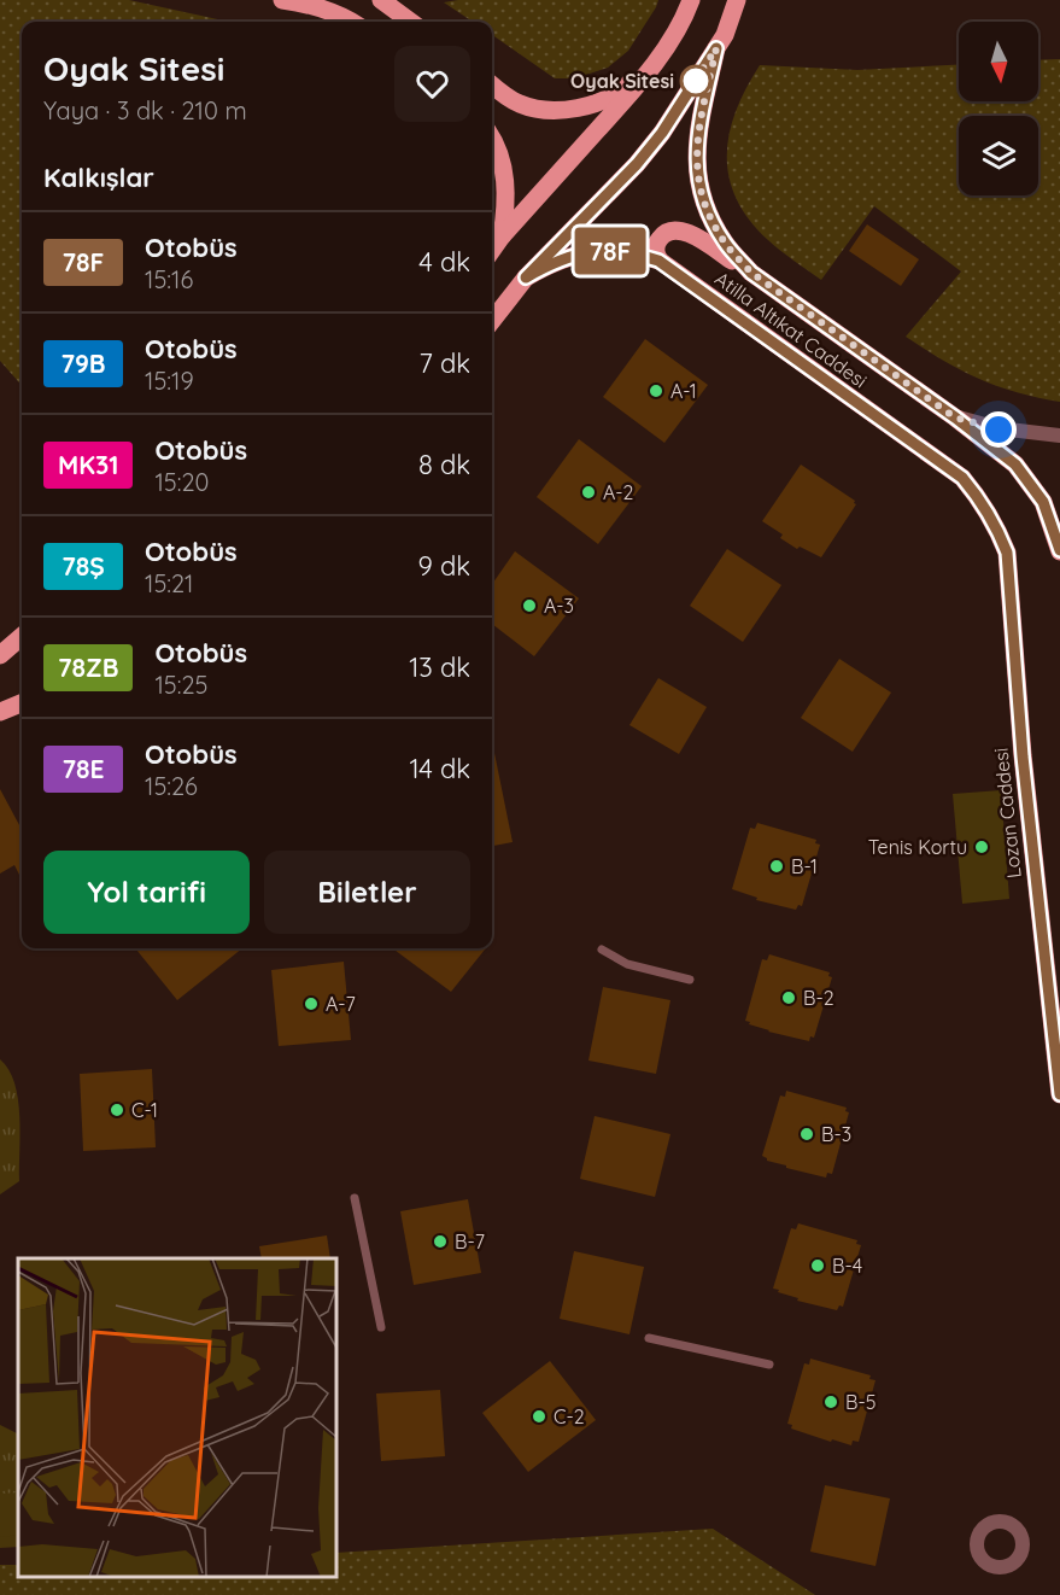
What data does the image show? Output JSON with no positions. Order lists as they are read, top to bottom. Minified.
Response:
{"streets":{"main road":["Atilla Altıkat Caddesi","Lozan Caddesi"]},"crossings":[["Atilla Altıkat Caddesi","Lozan Caddesi"]],"places":["Oyak Sitesi","A-1","A-2","A-3","Tenis Kortu","B-1","B-2","A-7","C-1","B-3","B-7","B-4","B-5","C-2"],"lines":["bus line 78F"],"north":"bottom","page":{"on_map":"78F","heading":[["Oyak Sitesi","Yaya · 3 dk · 210 m"],"Kalkışlar"],"list":[{"mark":"78F","name":"Otobüs","note":"15:16","value":"4 dk"},{"mark":"79B","name":"Otobüs","note":"15:19","value":"7 dk"},{"mark":"MK31","name":"Otobüs","note":"15:20","value":"8 dk"},{"mark":"78Ş","name":"Otobüs","note":"15:21","value":"9 dk"},{"mark":"78ZB","name":"Otobüs","note":"15:25","value":"13 dk"},{"mark":"78E","name":"Otobüs","note":"15:26","value":"14 dk"}],"buttons":["Yol tarifi","Biletler"]}}
